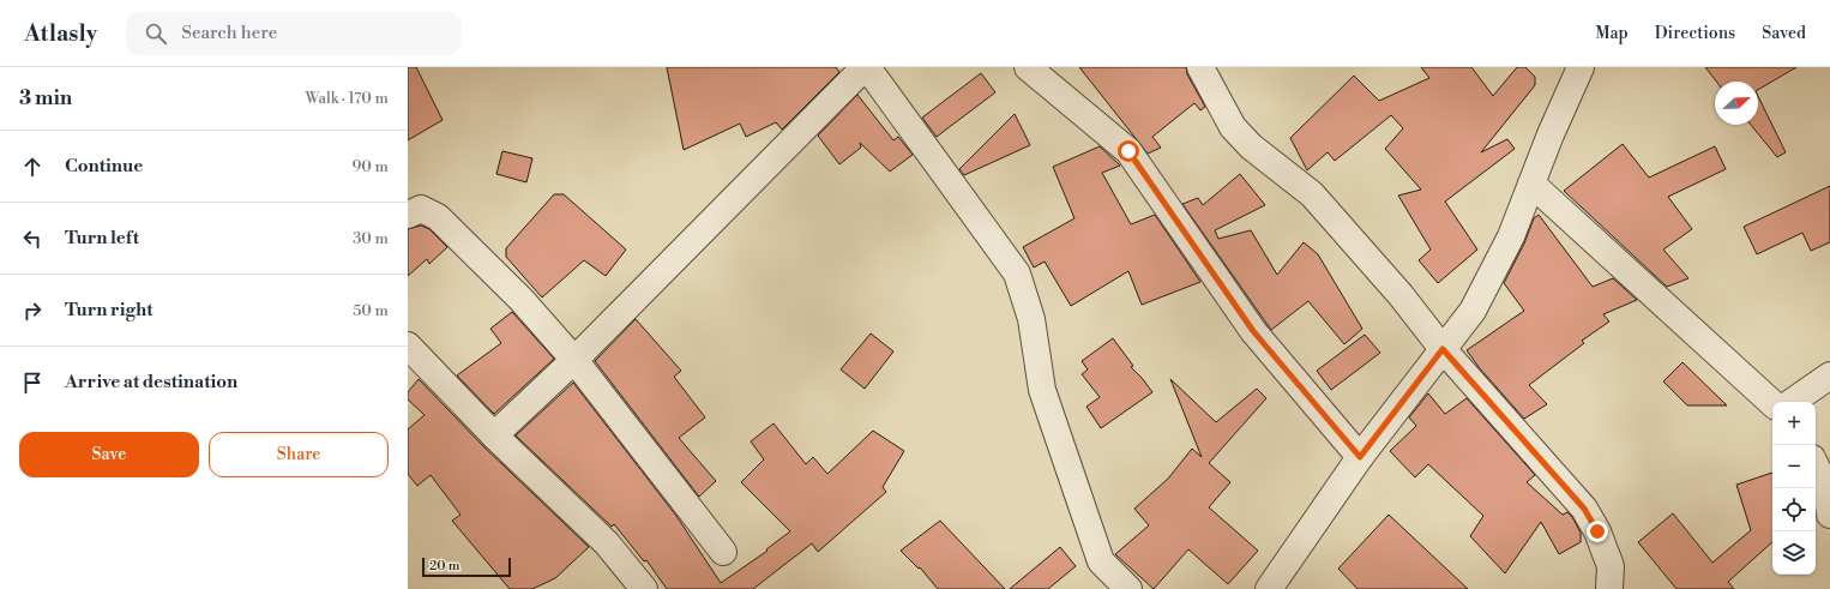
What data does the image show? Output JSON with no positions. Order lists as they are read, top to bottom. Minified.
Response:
{"scale_bar":"20 m","north":"top right","page":{"header":"Atlasly","search":"Search here","nav":["Map","Directions","Saved"],"heading":["3 min","Walk · 170 m"],"list":[["Continue","90 m"],["Turn left","30 m"],["Turn right","50 m"],"Arrive at destination"],"map_buttons":["+","−"],"buttons":["Save","Share"],"scale":"20 m"}}
